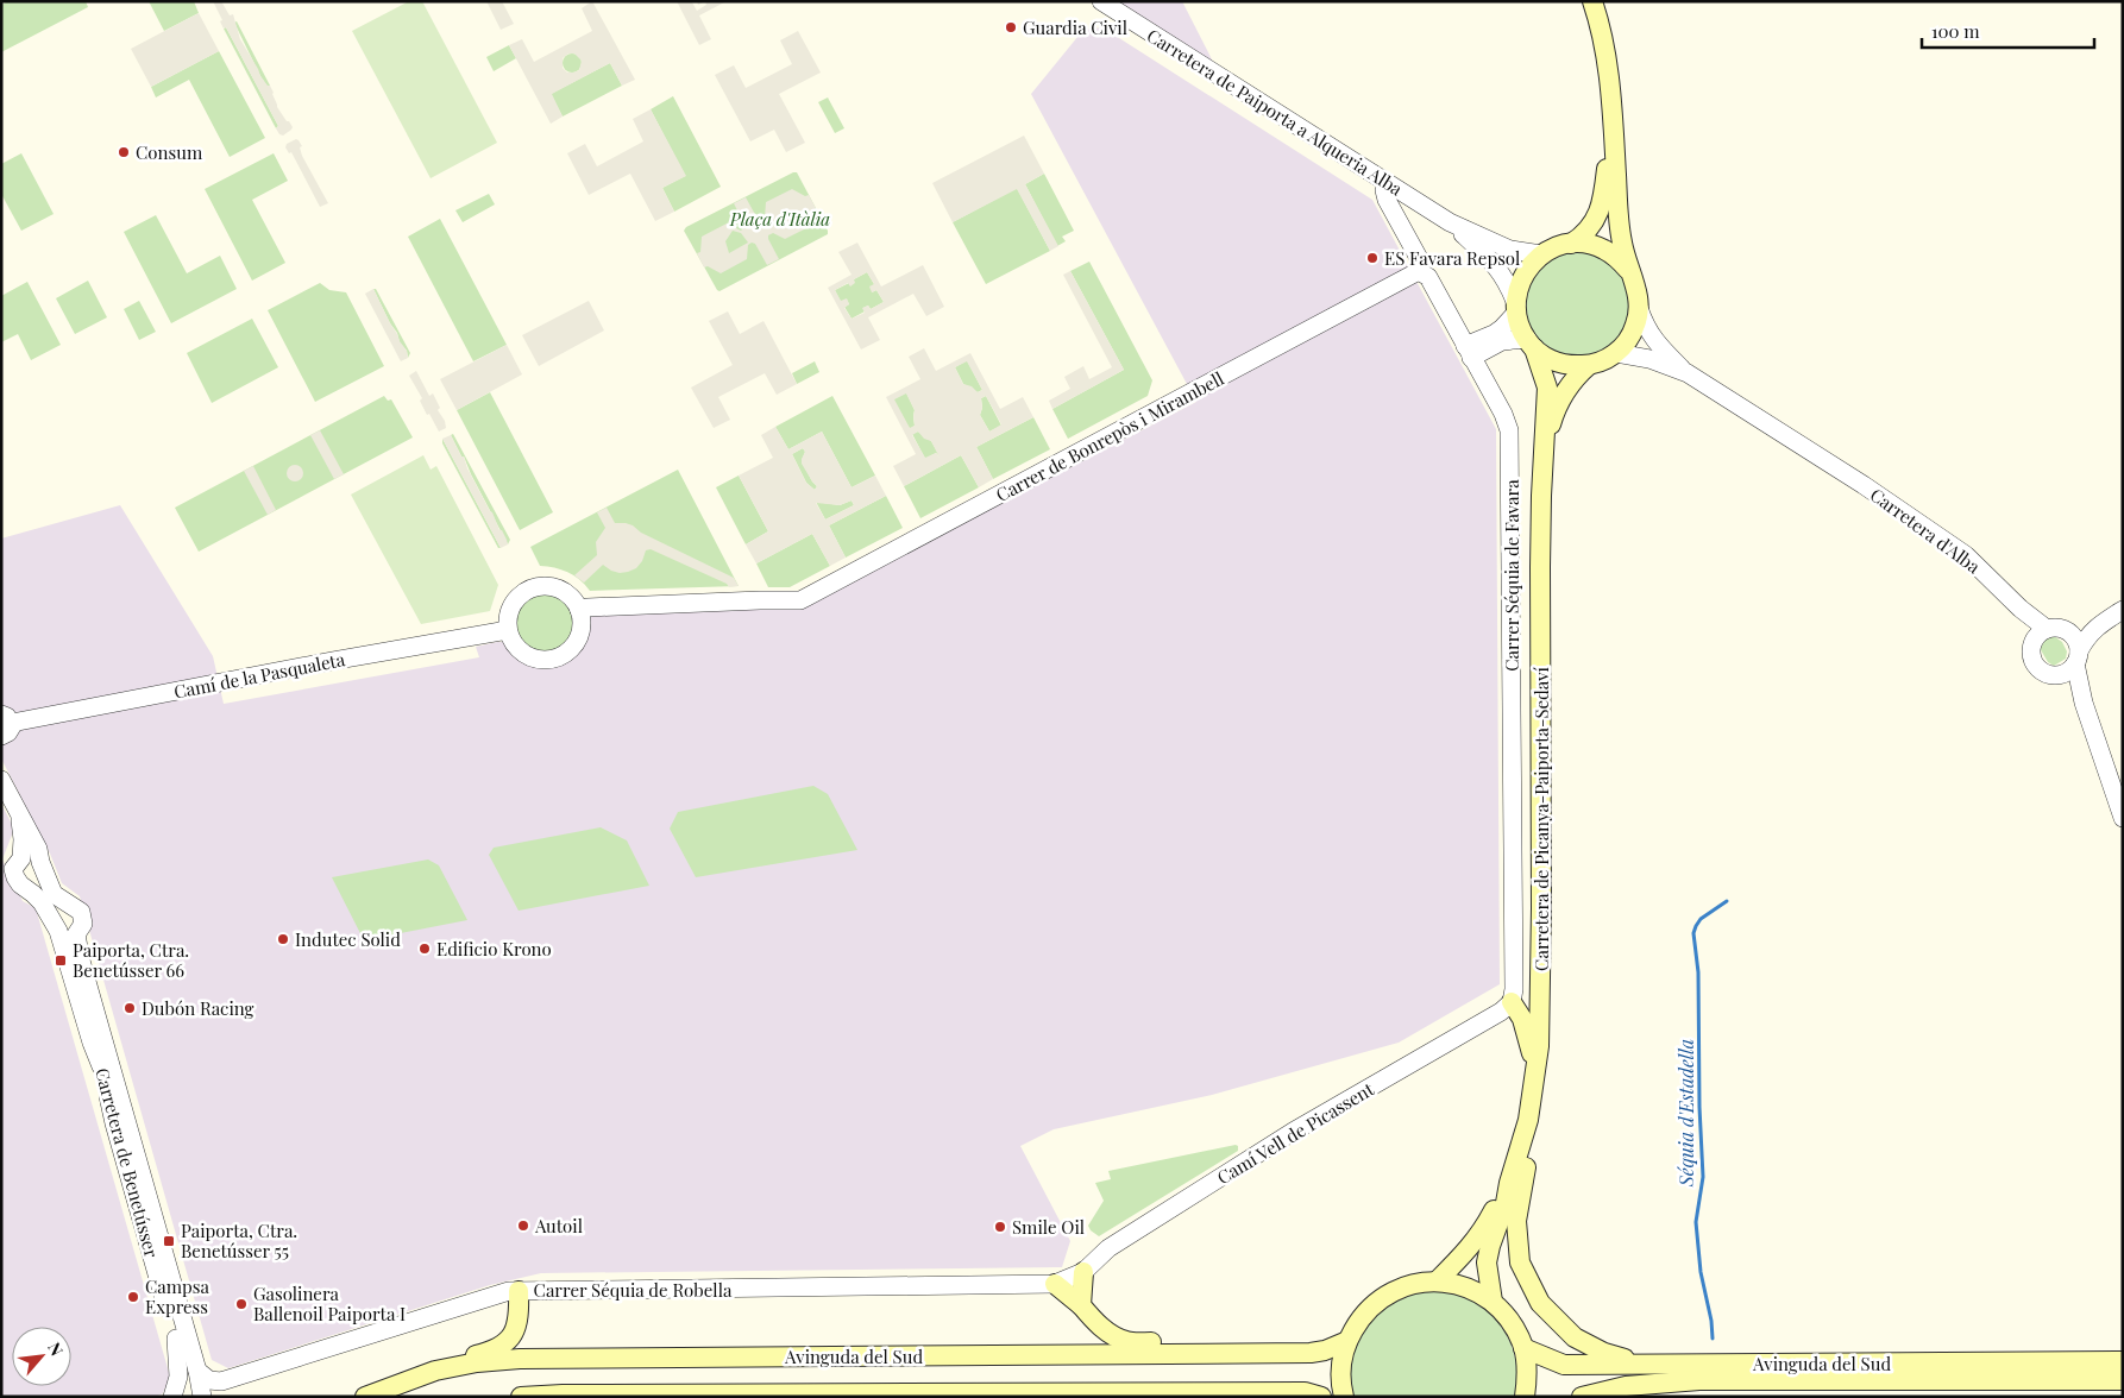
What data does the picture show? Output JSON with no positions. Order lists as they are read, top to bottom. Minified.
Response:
{"streets":{"main road":["Carretera de Picanya-Paiporta-Sedaví","Avinguda del Sud"],"street":["Carretera de Paiporta a Alqueria Alba","Carrer de Bonrepòs i Mirambell","Carretera d'Alba","Carrer Séquia de Favara","Camí de la Pasqualeta","Camí Vell de Picassent","Carretera de Benetússer","Carrer Séquia de Robella"]},"crossings":[["Carretera de Paiporta a Alqueria Alba","Carrer Séquia de Favara"],["Carrer de Bonrepòs i Mirambell","Carrer Séquia de Favara"],["Carrer de Bonrepòs i Mirambell","Camí de la Pasqualeta"],["Carrer Séquia de Favara","Camí Vell de Picassent"],["Camí Vell de Picassent","Carrer Séquia de Robella"],["Carretera de Benetússer","Carrer Séquia de Robella"]],"water":["Séquia d'Estadella"],"parks":["Plaça d'Itàlia"],"places":{"other":["Guardia Civil","Consum","ES Favara Repsol","Indutec Solid","Edificio Krono","Dubón Racing","Autoil","Smile Oil","Campsa Express","Gasolinera Ballenoil Paiporta I"],"transit":["Paiporta, Ctra. Benetússer 66","Paiporta, Ctra. Benetússer 55"]},"scale_bar":"100 m","north":"top right"}
